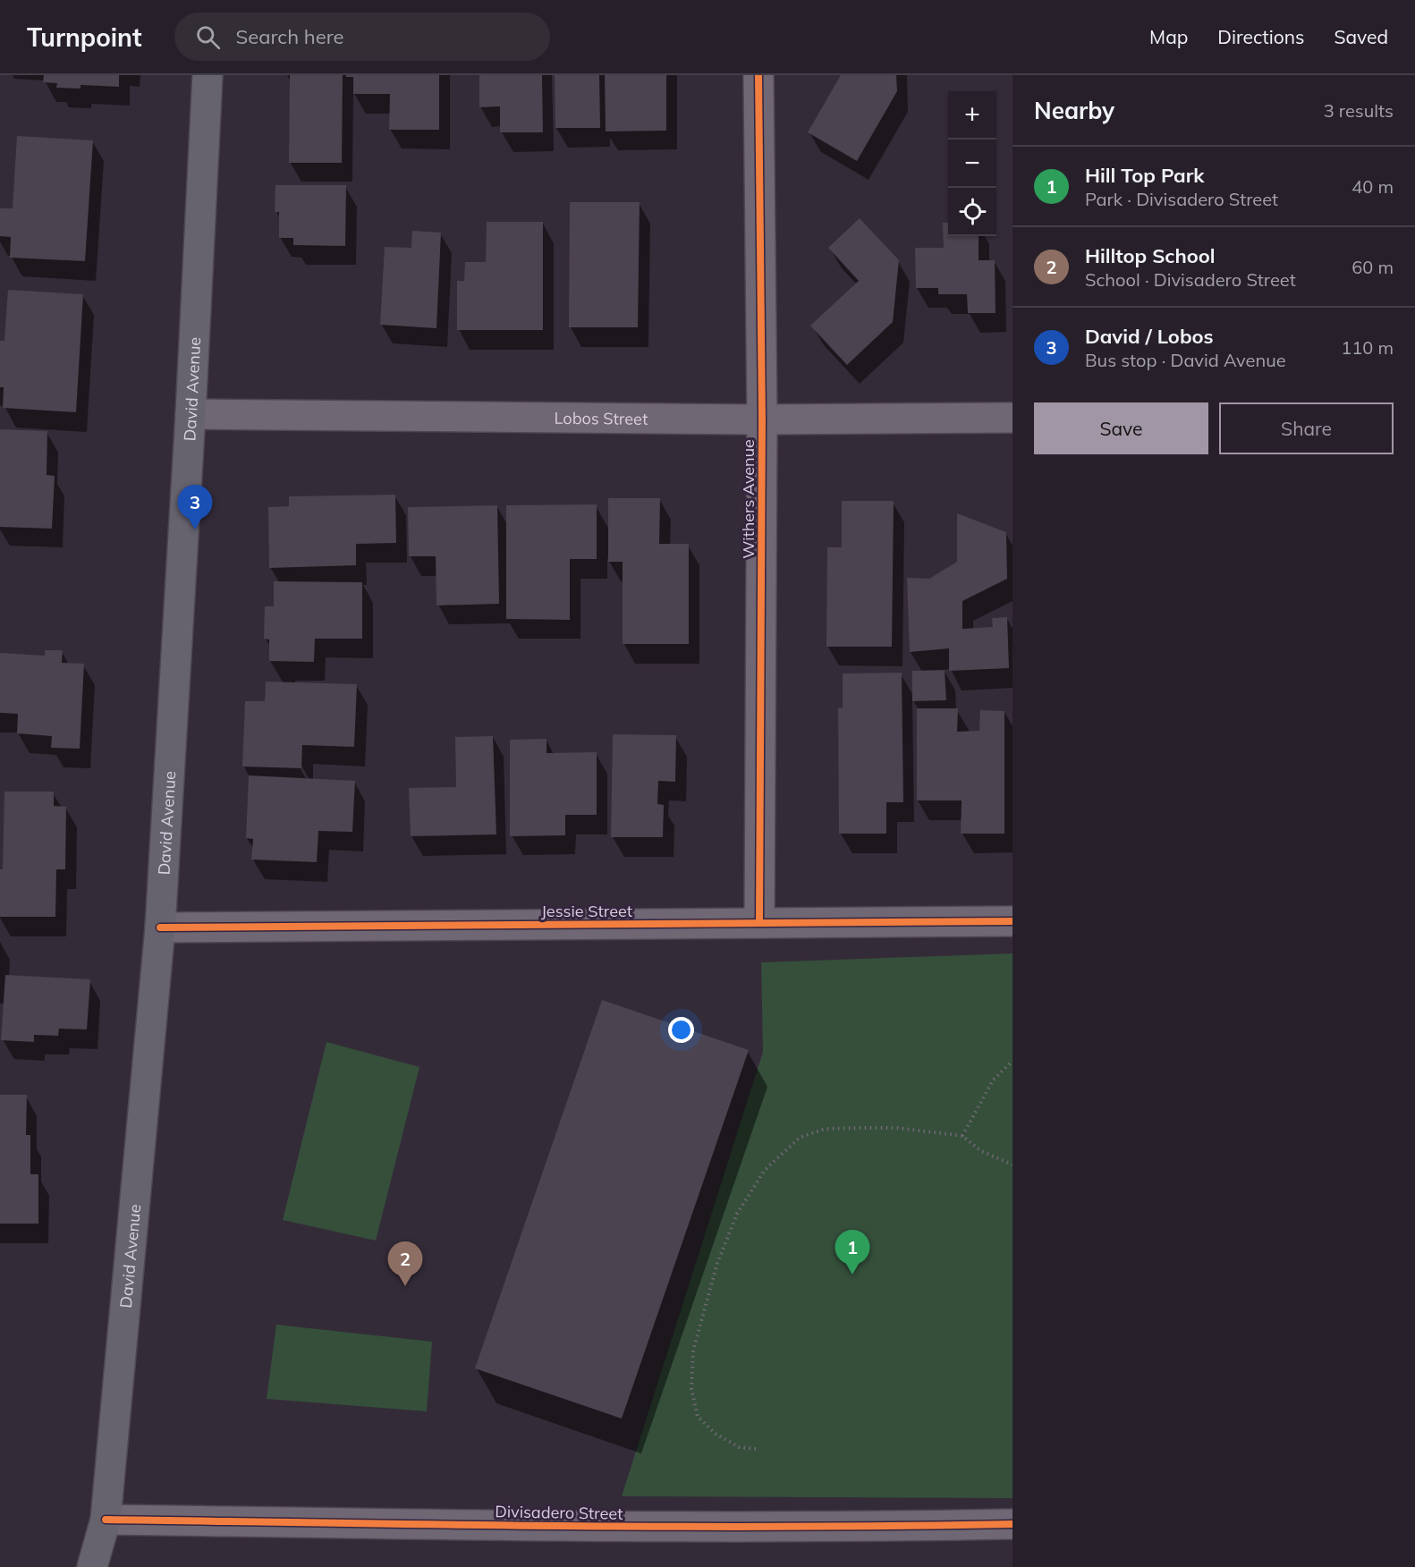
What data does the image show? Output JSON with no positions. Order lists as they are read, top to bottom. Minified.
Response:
{"streets":{"main road":["David Avenue"],"street":["Lobos Street","Withers Avenue","Jessie Street","Divisadero Street"]},"crossings":[["David Avenue","Lobos Street"],["David Avenue","Jessie Street"],["David Avenue","Divisadero Street"],["Lobos Street","Withers Avenue"],["Withers Avenue","Jessie Street"]],"page":{"header":"Turnpoint","search":"Search here","nav":["Map","Directions","Saved"],"heading":["Nearby","3 results"],"map_buttons":["+","−"],"list":[{"mark":"1","name":"Hill Top Park","note":"Park · Divisadero Street","value":"40 m"},{"mark":"2","name":"Hilltop School","note":"School · Divisadero Street","value":"60 m"},{"mark":"3","name":"David / Lobos","note":"Bus stop · David Avenue","value":"110 m"}],"buttons":["Save","Share"],"pins":["3","1","2"]}}
